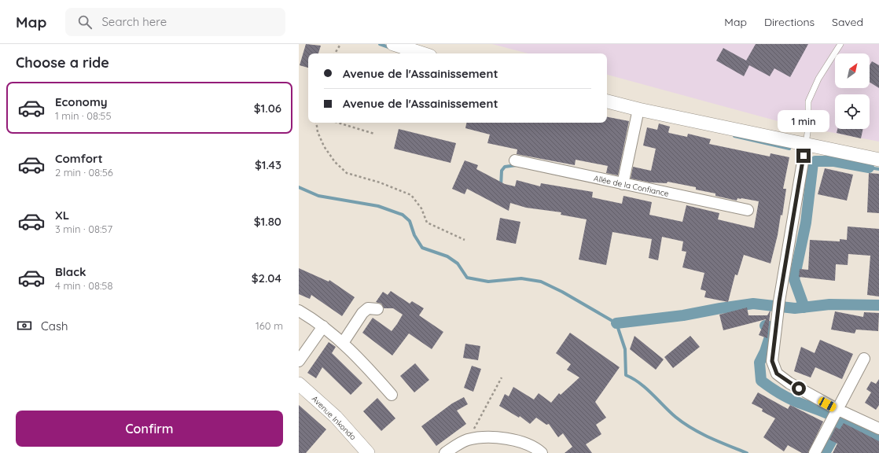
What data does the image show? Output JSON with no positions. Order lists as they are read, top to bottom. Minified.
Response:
{"streets":{"street":["Allée de la Confiance","Avenue Inkondo"]},"north":"top right","page":{"header":"Map","search":"Search here","nav":["Map","Directions","Saved"],"heading":"Choose a ride","banner":["Avenue de l'Assainissement","Avenue de l'Assainissement"],"list":[{"name":"Economy","note":"1 min · 08:55","value":"$1.06"},{"name":"Comfort","note":"2 min · 08:56","value":"$1.43"},{"name":"XL","note":"3 min · 08:57","value":"$1.80"},{"name":"Black","note":"4 min · 08:58","value":"$2.04"}],"bubble":"1 min","pay":["Cash","160 m"],"buttons":"Confirm"}}
